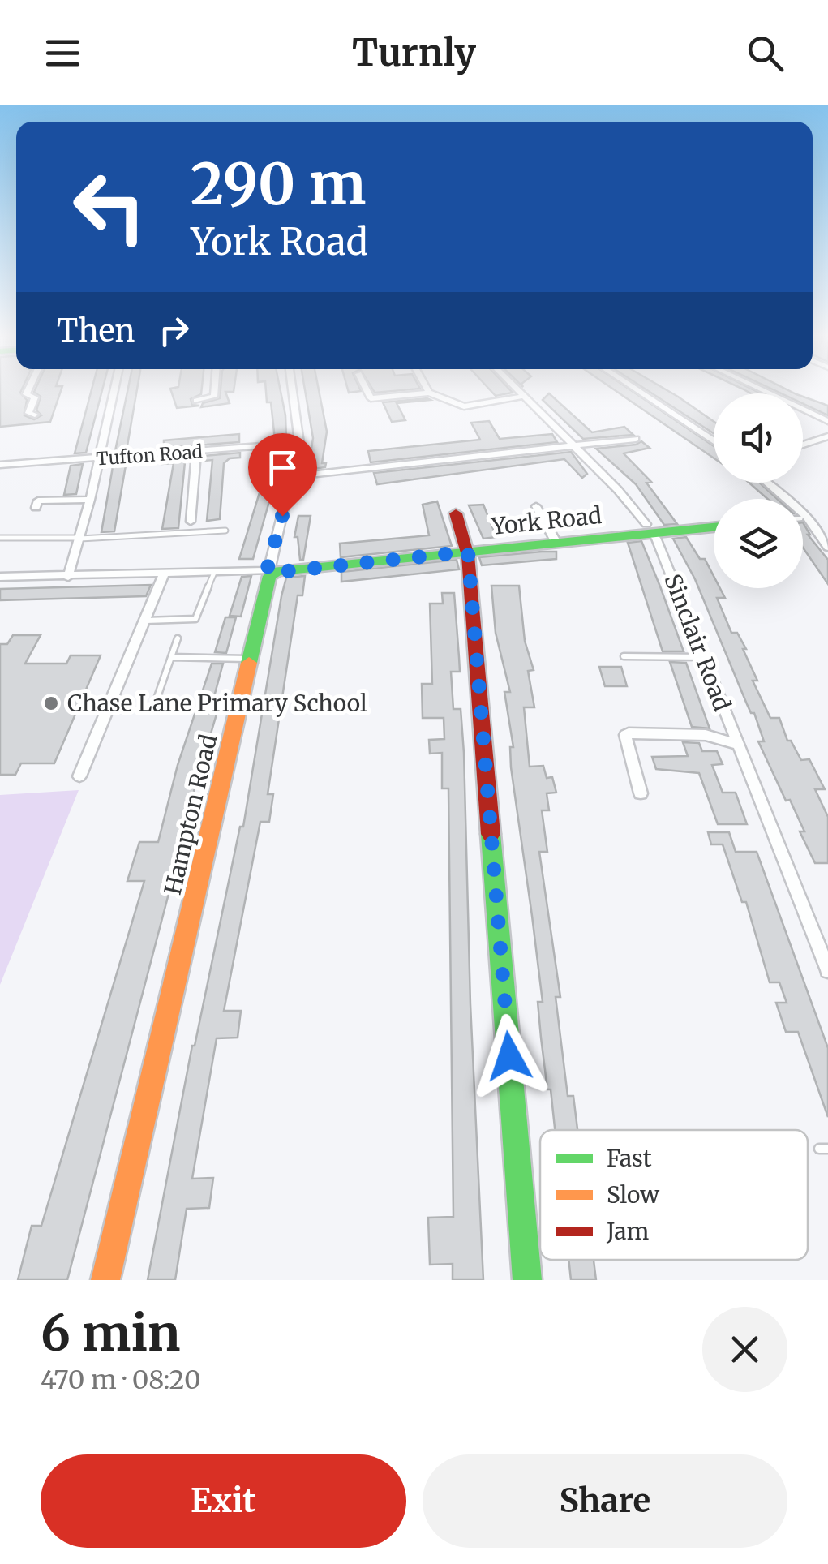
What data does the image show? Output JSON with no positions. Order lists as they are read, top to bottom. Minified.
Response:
{"streets":{"street":["Tufton Road","York Road","Sinclair Road","Hampton Road"]},"crossings":[["Tufton Road","Hampton Road"],["York Road","Sinclair Road"],["York Road","Hampton Road"]],"places":["Chase Lane Primary School"],"legend":["Fast","Slow","Jam"],"page":{"header":"Turnly","turn":["290 m","York Road"],"then":"Then","heading":["6 min","470 m · 08:20"],"buttons":["Exit","Share"]}}
